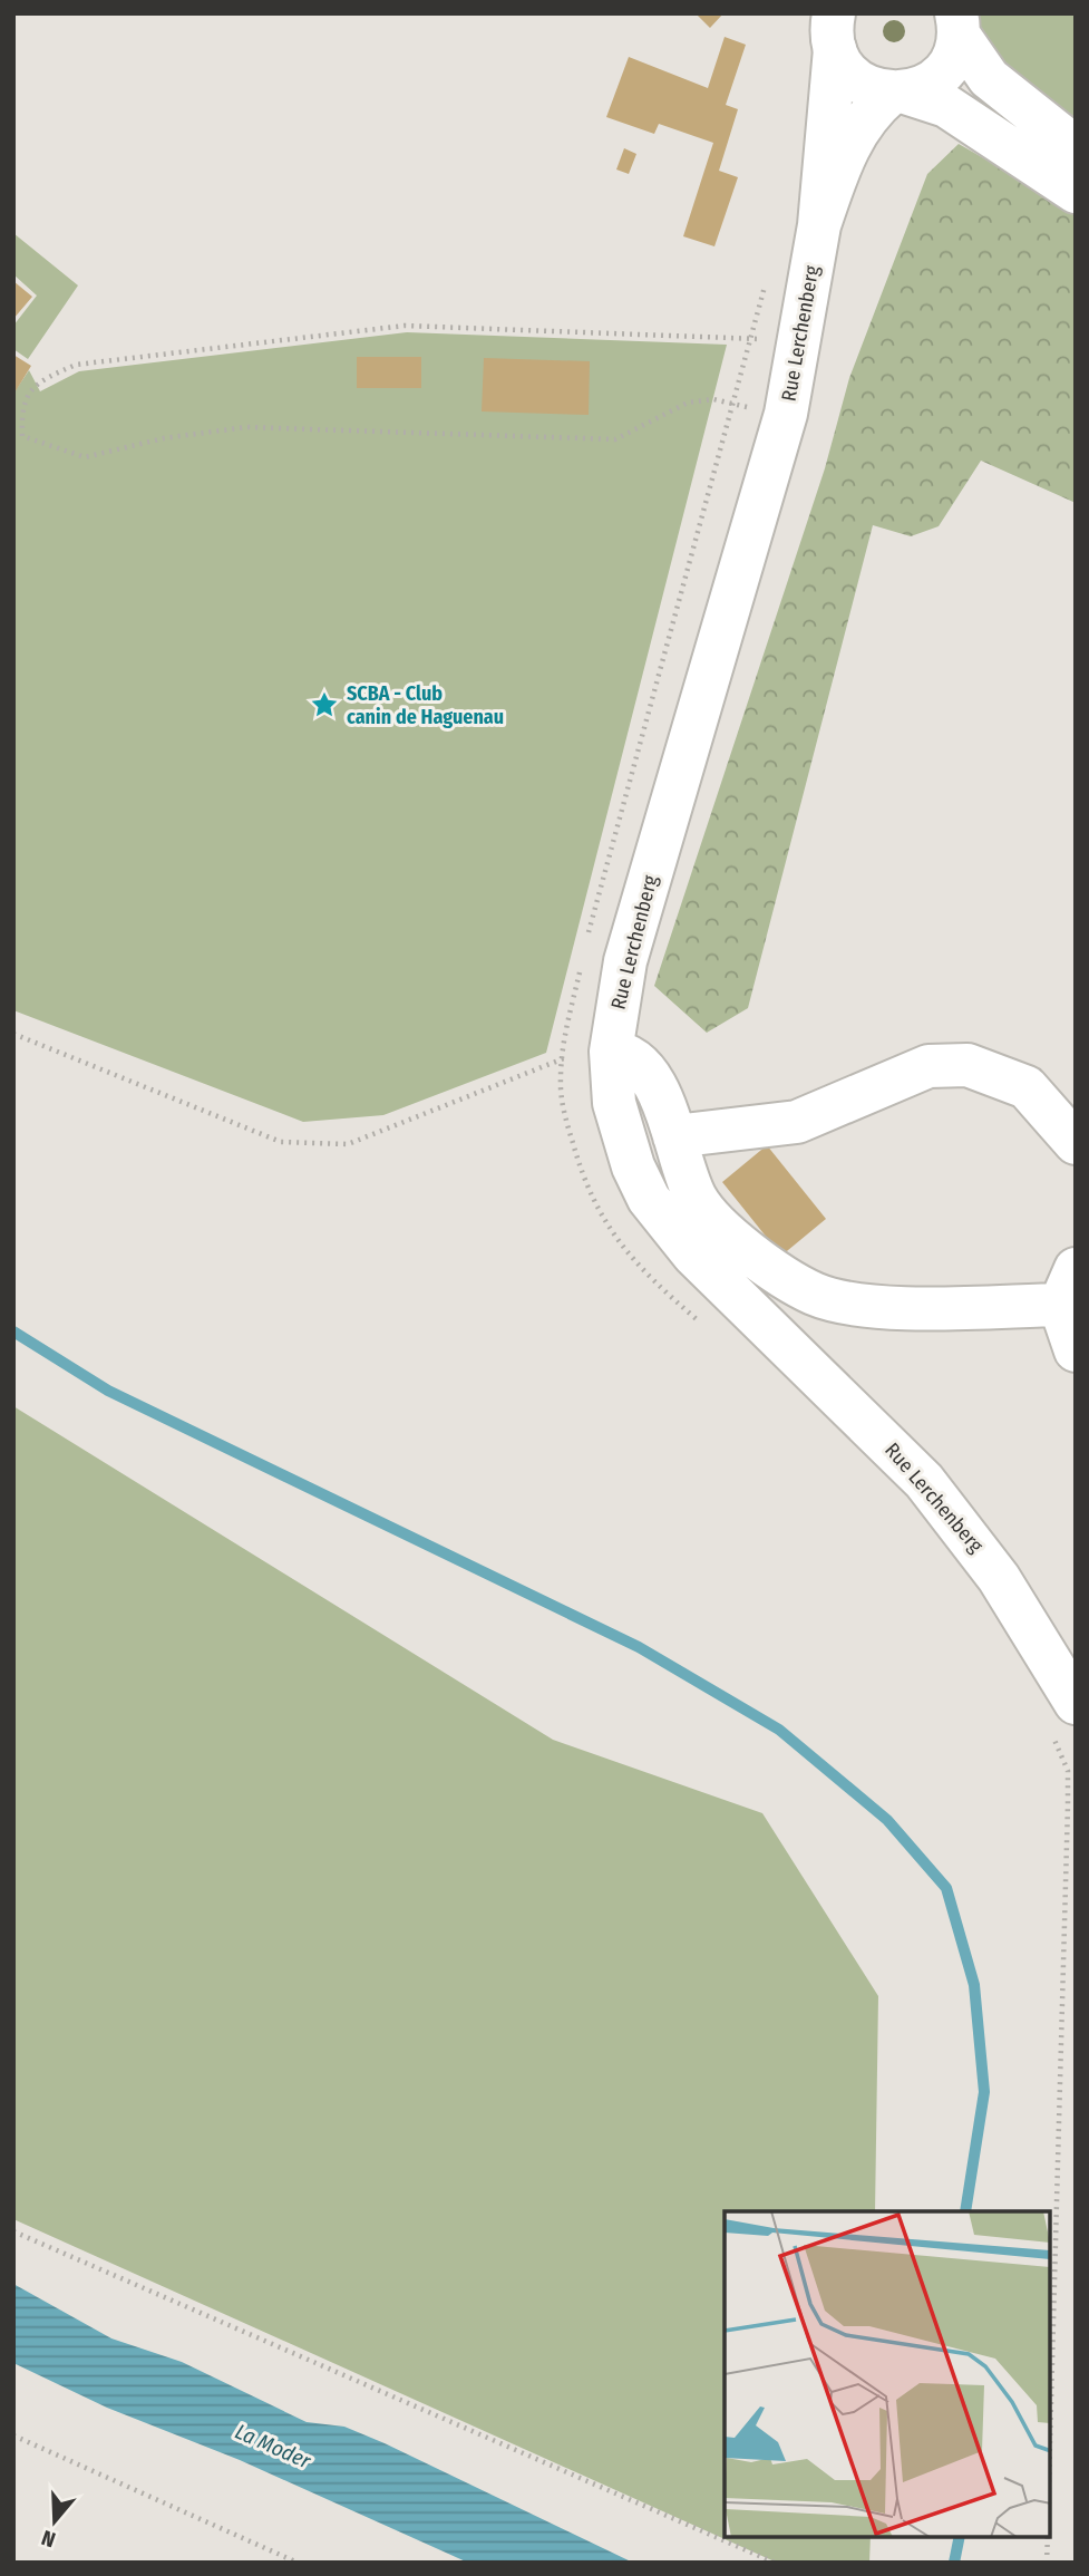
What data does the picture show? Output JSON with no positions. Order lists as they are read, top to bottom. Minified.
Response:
{"streets":{"street":["Rue Lerchenberg"]},"water":["La Moder"],"places":{"place":["SCBA - Club canin de Haguenau"]},"north":"bottom"}
